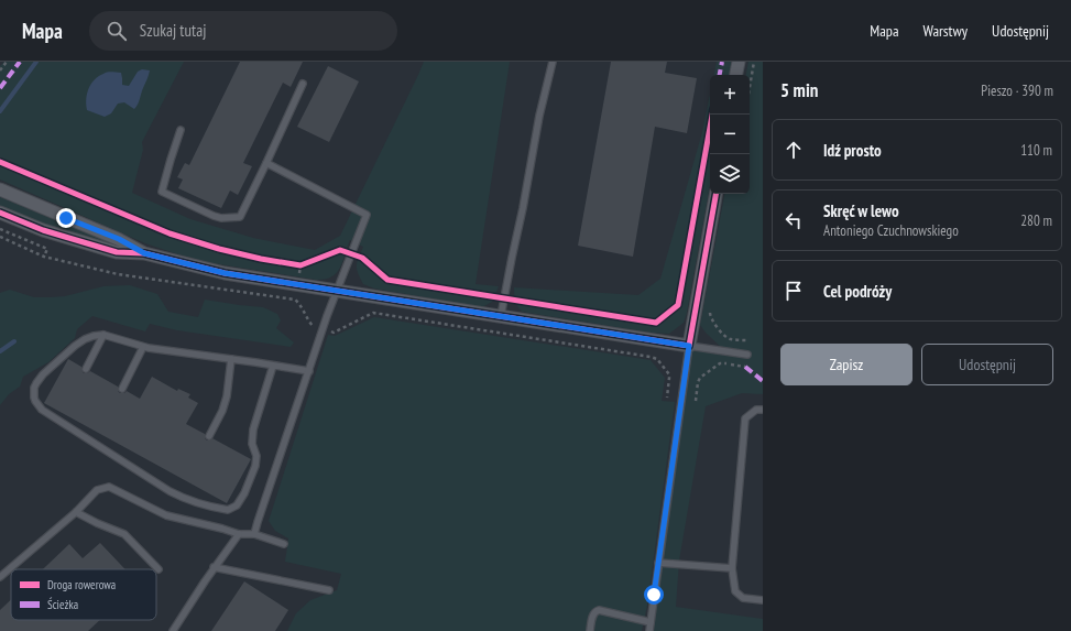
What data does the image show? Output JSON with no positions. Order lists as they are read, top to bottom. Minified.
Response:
{"legend":["Droga rowerowa","Ścieżka"],"page":{"header":"Mapa","search":"Szukaj tutaj","nav":["Mapa","Warstwy","Udostępnij"],"heading":["5 min","Pieszo · 390 m"],"map_buttons":["+","−"],"list":[["Idź prosto","110 m"],["Skręć w lewo","Antoniego Czuchnowskiego","280 m"],"Cel podróży"],"buttons":["Zapisz","Udostępnij"]}}
